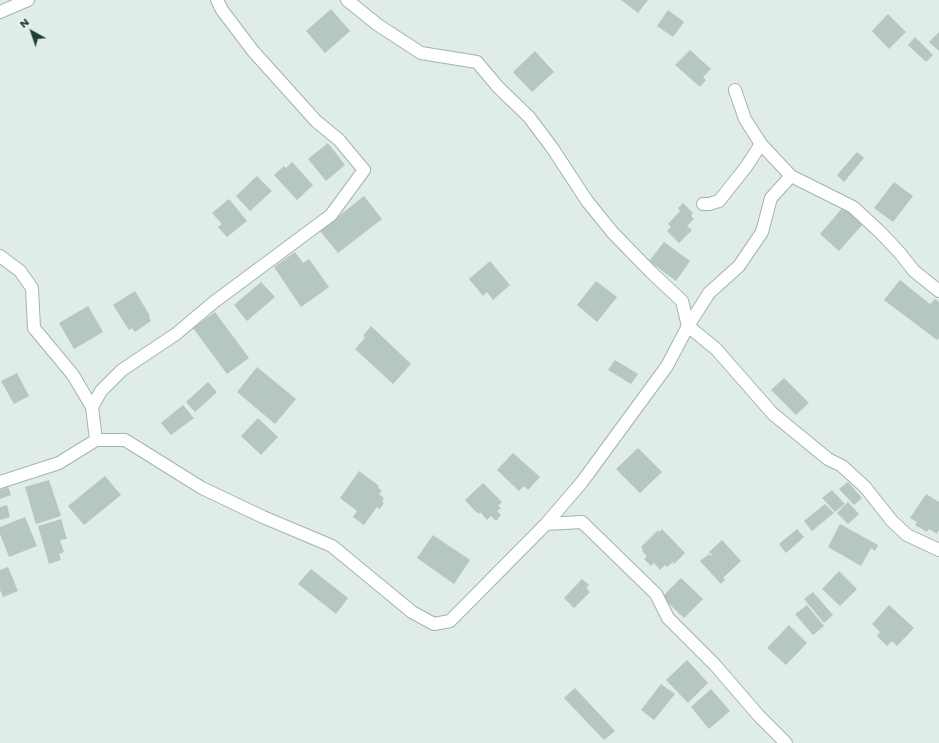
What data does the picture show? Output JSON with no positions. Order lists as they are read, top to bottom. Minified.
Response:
{"north":"top left"}
